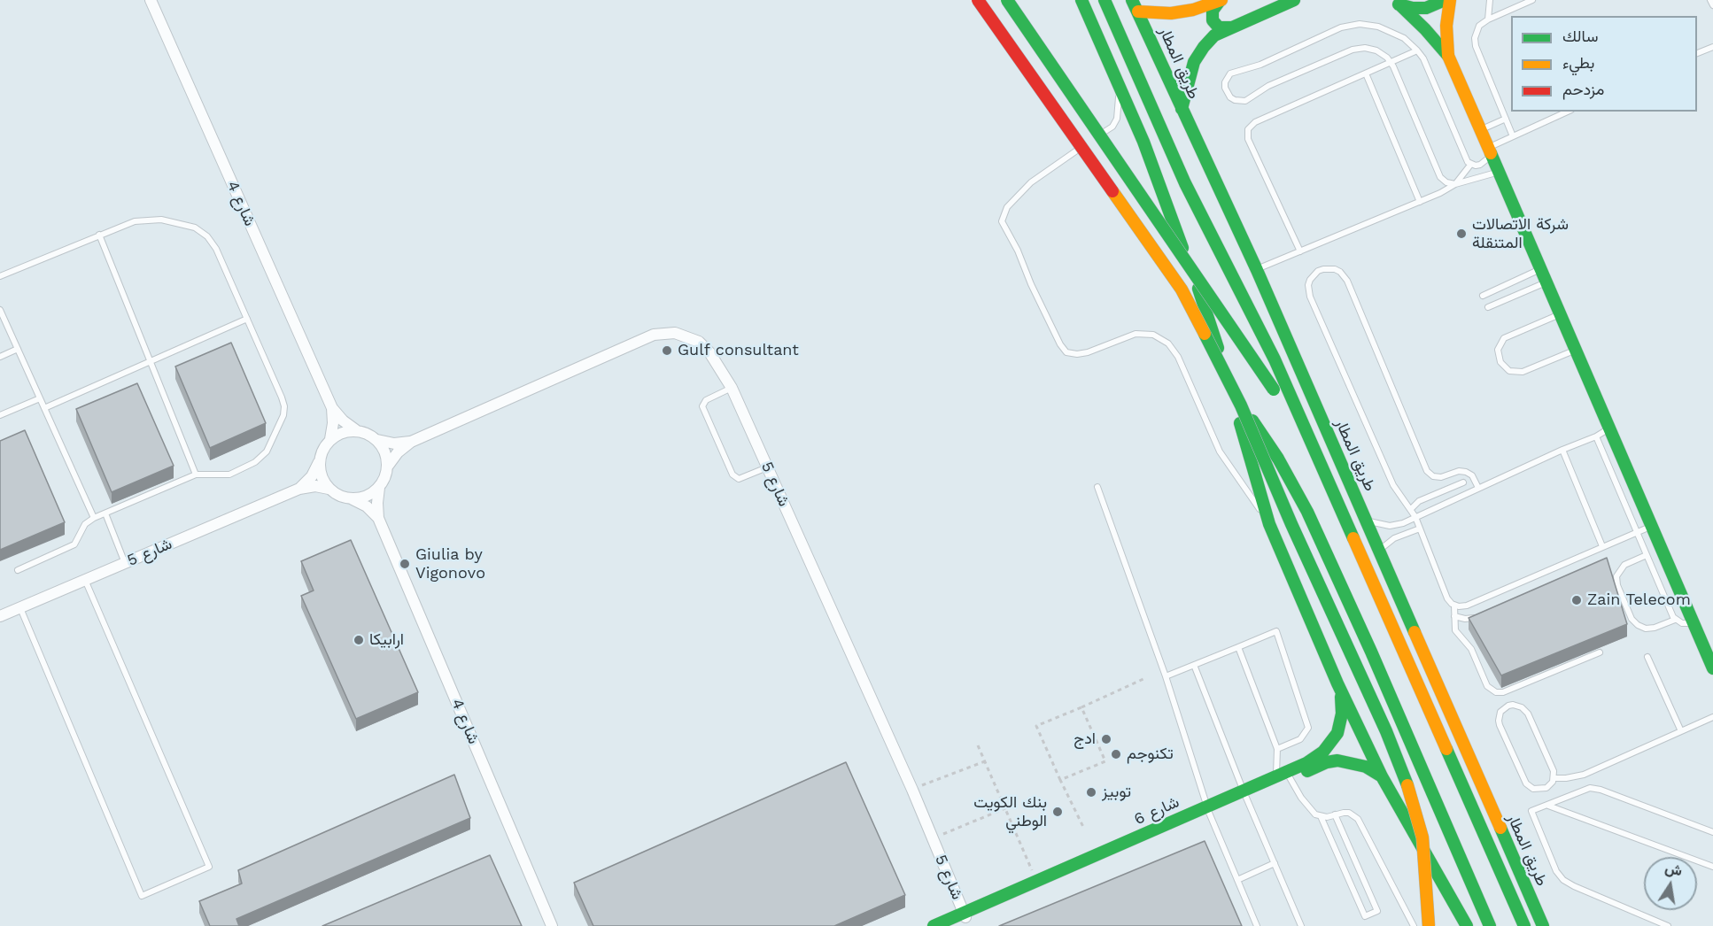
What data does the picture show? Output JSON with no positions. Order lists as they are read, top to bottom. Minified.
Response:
{"streets":{"main road":["طريق المطار","شارع 6"],"street":["شارع 4","شارع 5"]},"crossings":[["شارع 4","شارع 5"],["شارع 5","شارع 6"]],"places":["شركة الاتصالات المتنقلة","Gulf consultant","Giulia by Vigonovo","Zain Telecom","ارابيكا","ادج","تكنوجم","توبيز","بنك الكويت الوطني"],"legend":["سالك","بطيء","مزدحم"],"north":"top"}
